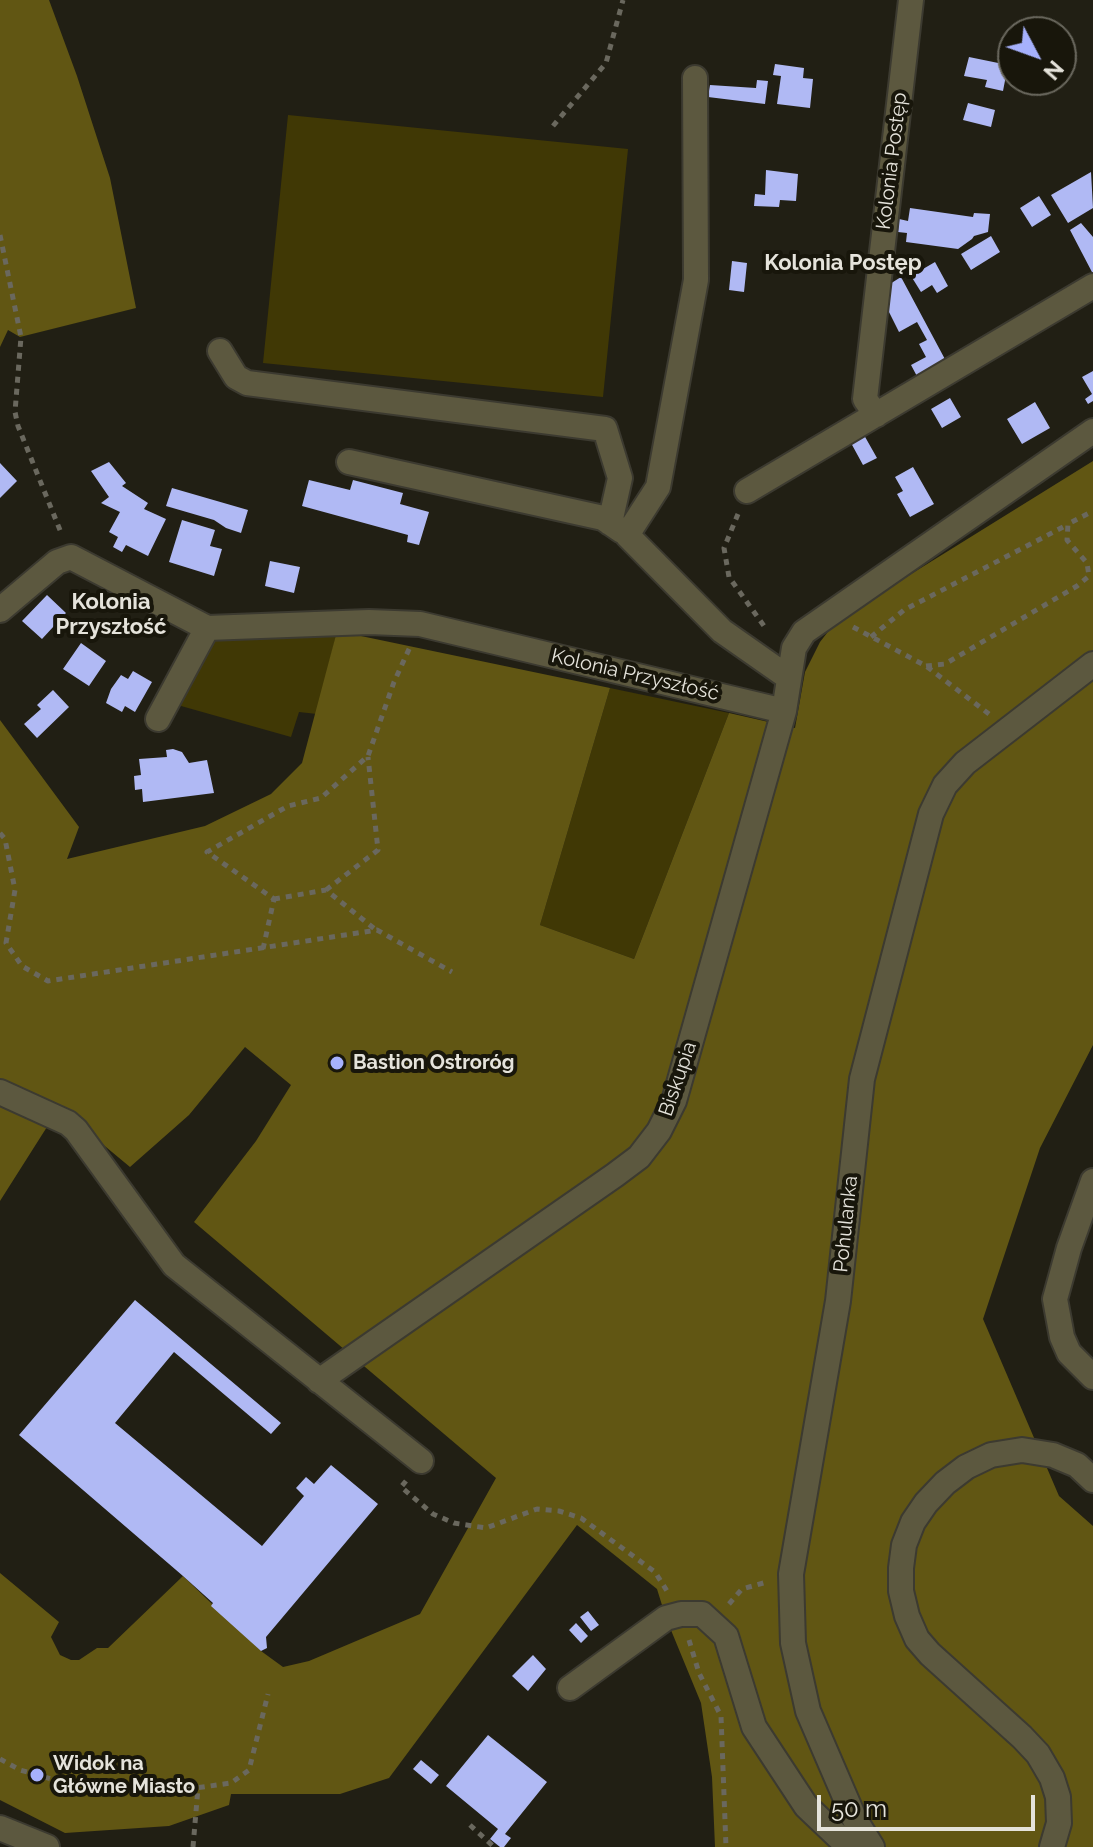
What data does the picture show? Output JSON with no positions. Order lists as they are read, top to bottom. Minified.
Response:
{"streets":{"street":["Kolonia Postęp","Kolonia Przyszłość","Biskupia","Pohulanka"]},"crossings":[["Kolonia Przyszłość","Biskupia"]],"districts":["Kolonia Postęp","Kolonia Przyszłość"],"places":["Bastion Ostroróg","Widok na Główne Miasto"],"scale_bar":"50 m","north":"bottom right"}
